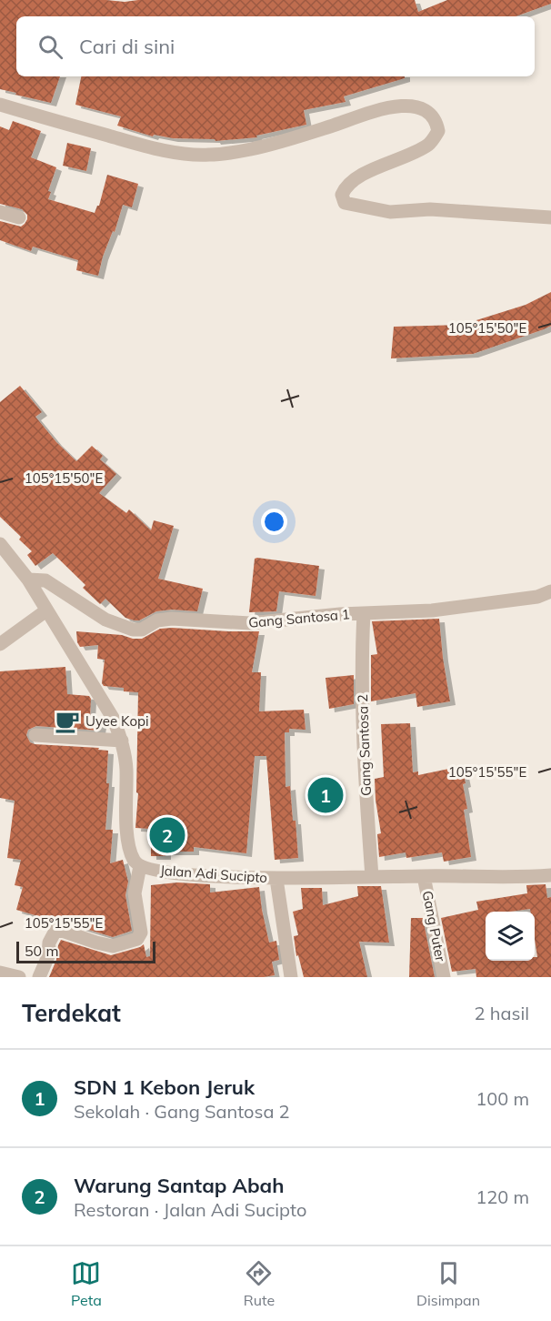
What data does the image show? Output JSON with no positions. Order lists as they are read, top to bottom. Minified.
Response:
{"streets":{"street":["Gang Santosa 1","Gang Santosa 2","Jalan Adi Sucipto","Gang Puter"]},"crossings":[["Gang Santosa 1","Gang Santosa 2"],["Gang Santosa 1","Jalan Adi Sucipto"],["Gang Santosa 2","Jalan Adi Sucipto"],["Jalan Adi Sucipto","Gang Puter"]],"places":{"cafe":["Uyee Kopi"]},"scale_bar":"50 m","page":{"search":"Cari di sini","pins":["1","2"],"scale":"50 m","heading":["Terdekat","2 hasil"],"list":[{"mark":"1","name":"SDN 1 Kebon Jeruk","note":"Sekolah · Gang Santosa 2","value":"100 m"},{"mark":"2","name":"Warung Santap Abah","note":"Restoran · Jalan Adi Sucipto","value":"120 m"}],"nav":["Peta","Rute","Disimpan"]},"coordinates":["105°15'50\"E","105°15'55\"E"]}
